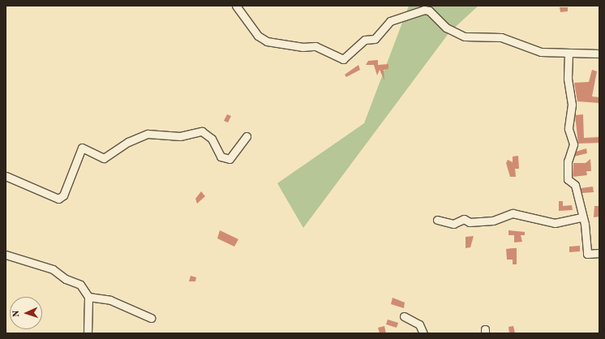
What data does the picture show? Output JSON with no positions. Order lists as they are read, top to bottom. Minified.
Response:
{"north":"left"}
